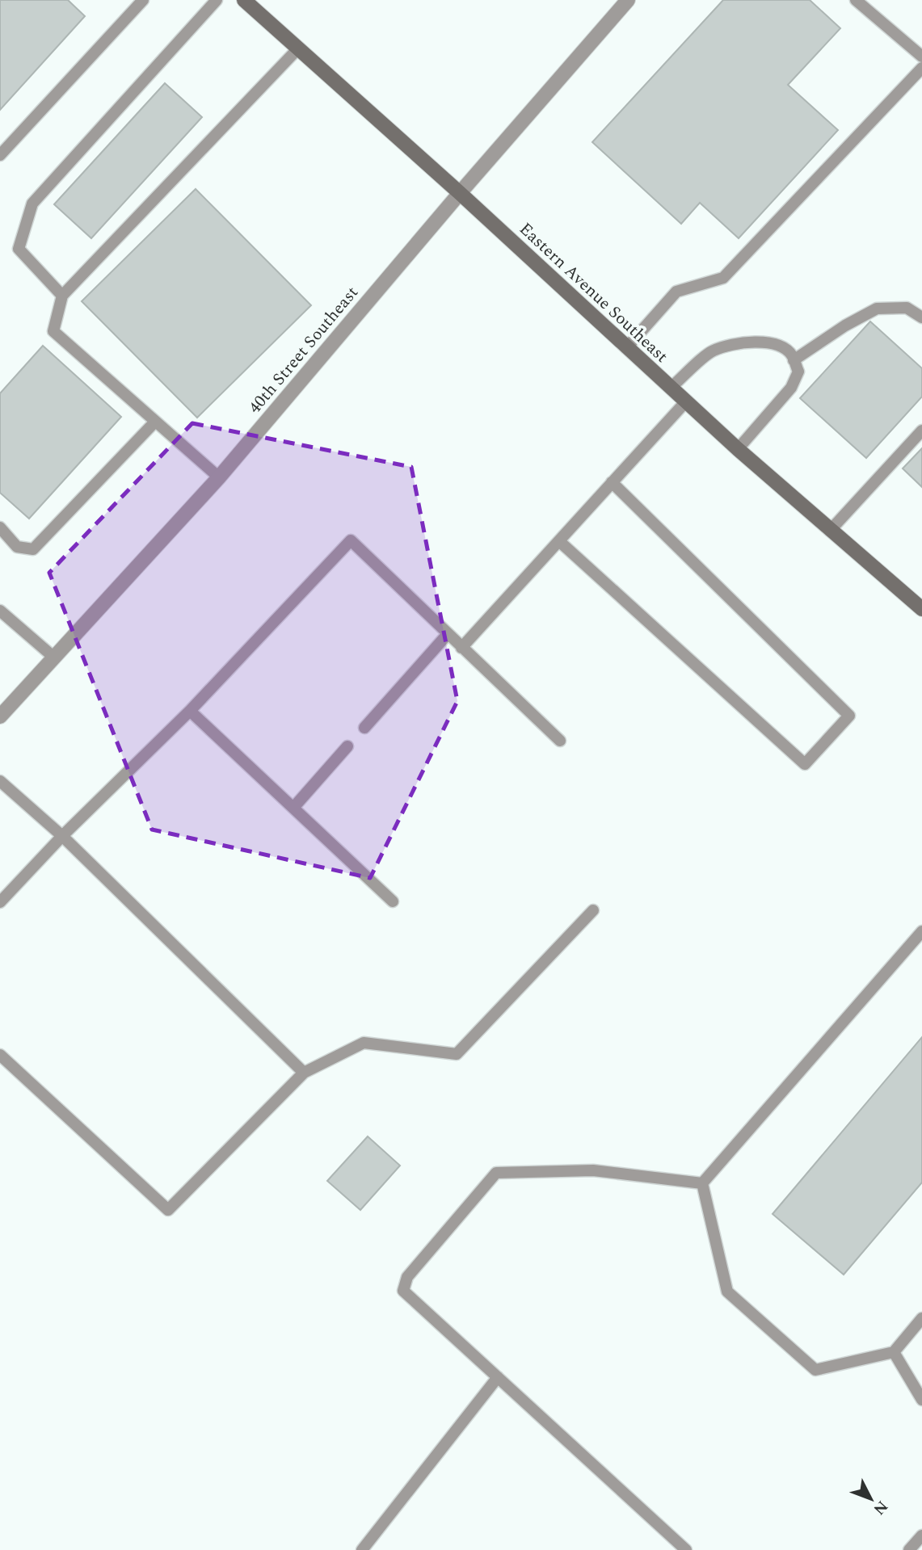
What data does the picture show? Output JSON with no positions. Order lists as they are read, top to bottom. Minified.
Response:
{"streets":{"main road":["Eastern Avenue Southeast"],"street":["40th Street Southeast"]},"crossings":[["Eastern Avenue Southeast","40th Street Southeast"]],"north":"bottom right"}
